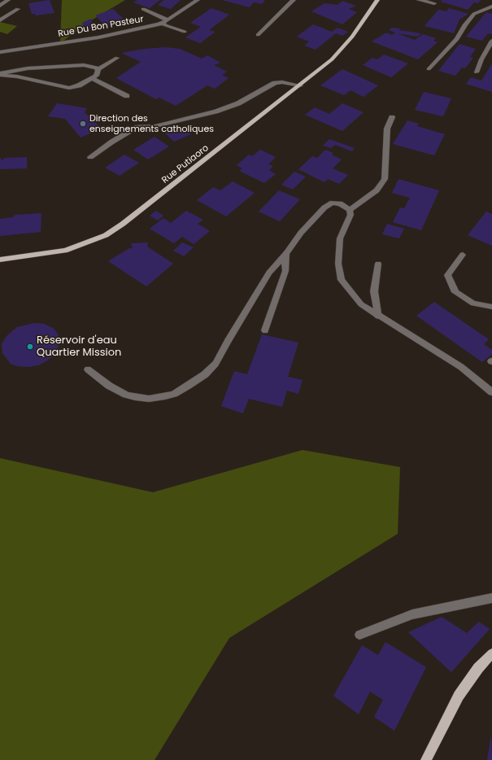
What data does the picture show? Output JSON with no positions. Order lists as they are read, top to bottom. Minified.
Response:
{"streets":{"main road":["Rue Putiaoro"],"street":["Rue Du Bon Pasteur"]},"places":["Direction des enseignements catholiques","Réservoir d'eau Quartier Mission"]}
